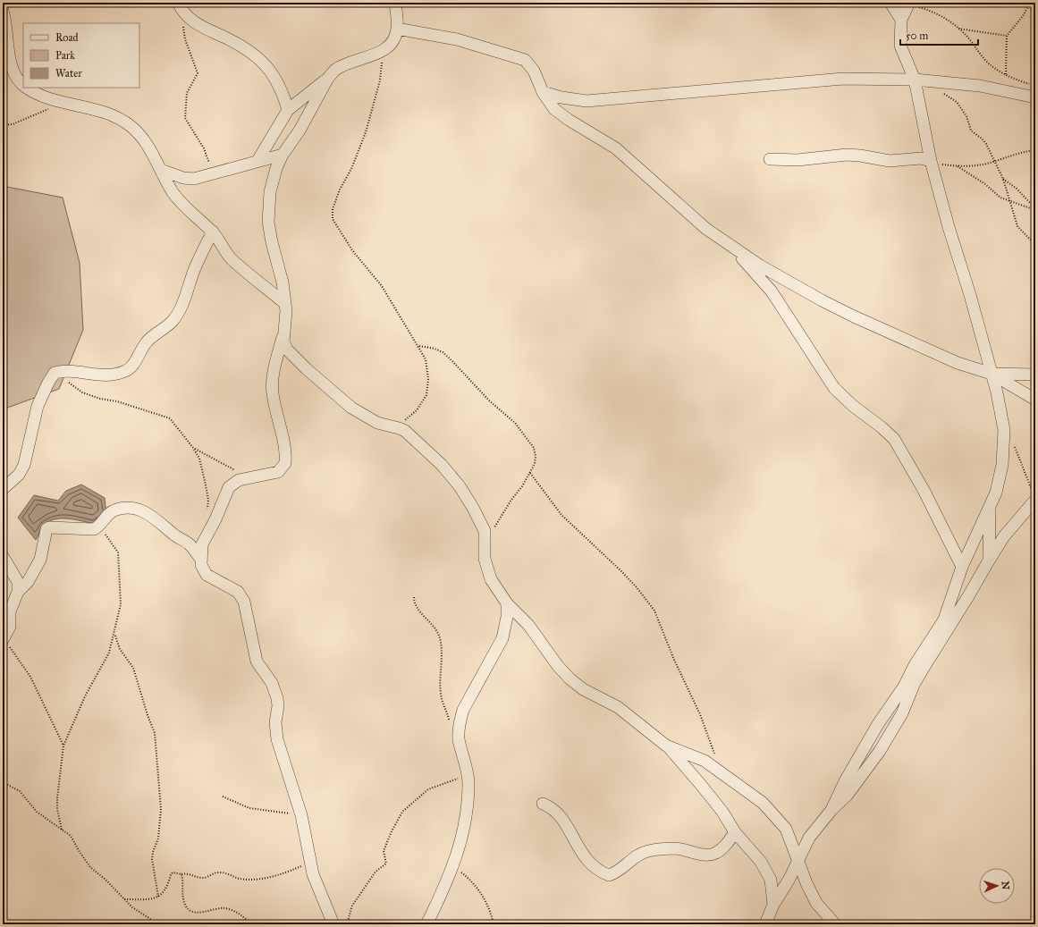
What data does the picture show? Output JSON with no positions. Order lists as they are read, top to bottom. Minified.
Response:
{"legend":["Road","Park","Water"],"scale_bar":"50 m","north":"right"}
